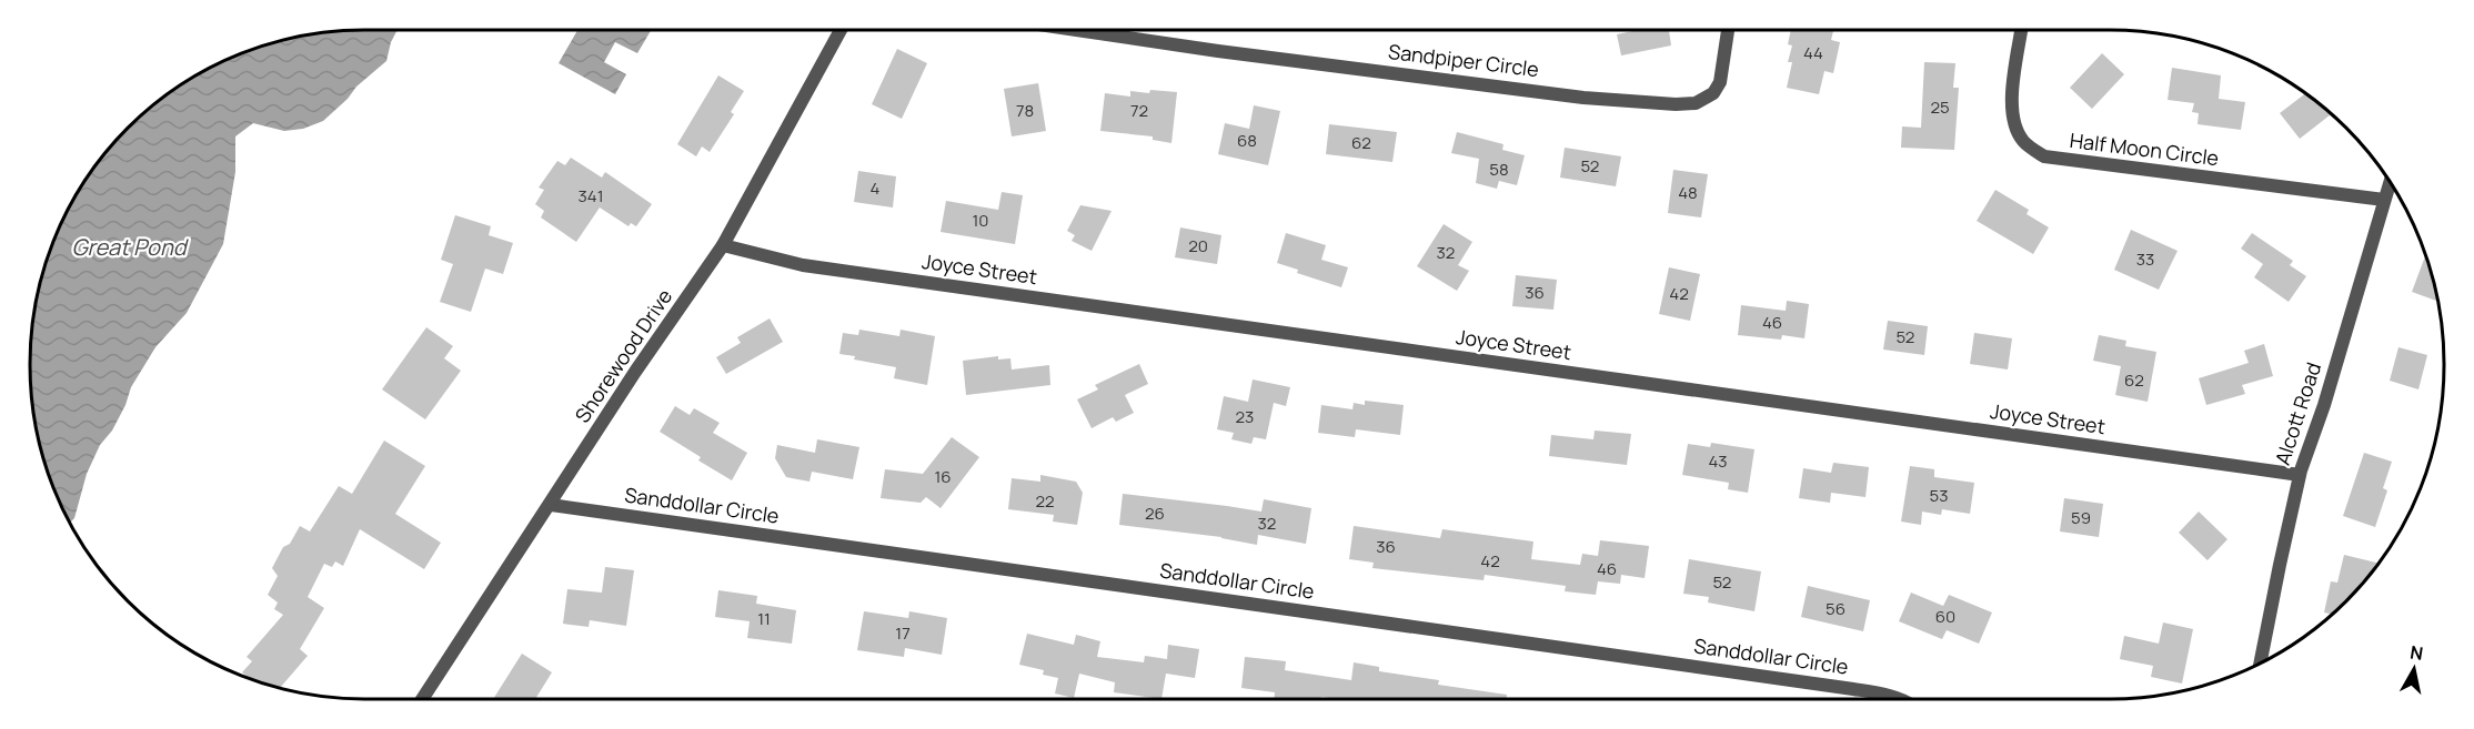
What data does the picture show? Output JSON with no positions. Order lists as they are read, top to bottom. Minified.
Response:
{"streets":{"street":["Sandpiper Circle","Half Moon Circle","Joyce Street","Shorewood Drive","Alcott Road","Sanddollar Circle"]},"crossings":[["Half Moon Circle","Alcott Road"],["Joyce Street","Shorewood Drive"],["Joyce Street","Alcott Road"],["Shorewood Drive","Sanddollar Circle"]],"water":["Great Pond"],"house_numbers":["44","25","78","72","68","62","52","58","4","48","341","10","20","32","33","36","42","46","52","62","23","43","16","53","22","26","59","32","36","42","46","52","56","60","11","17"],"north":"top"}
